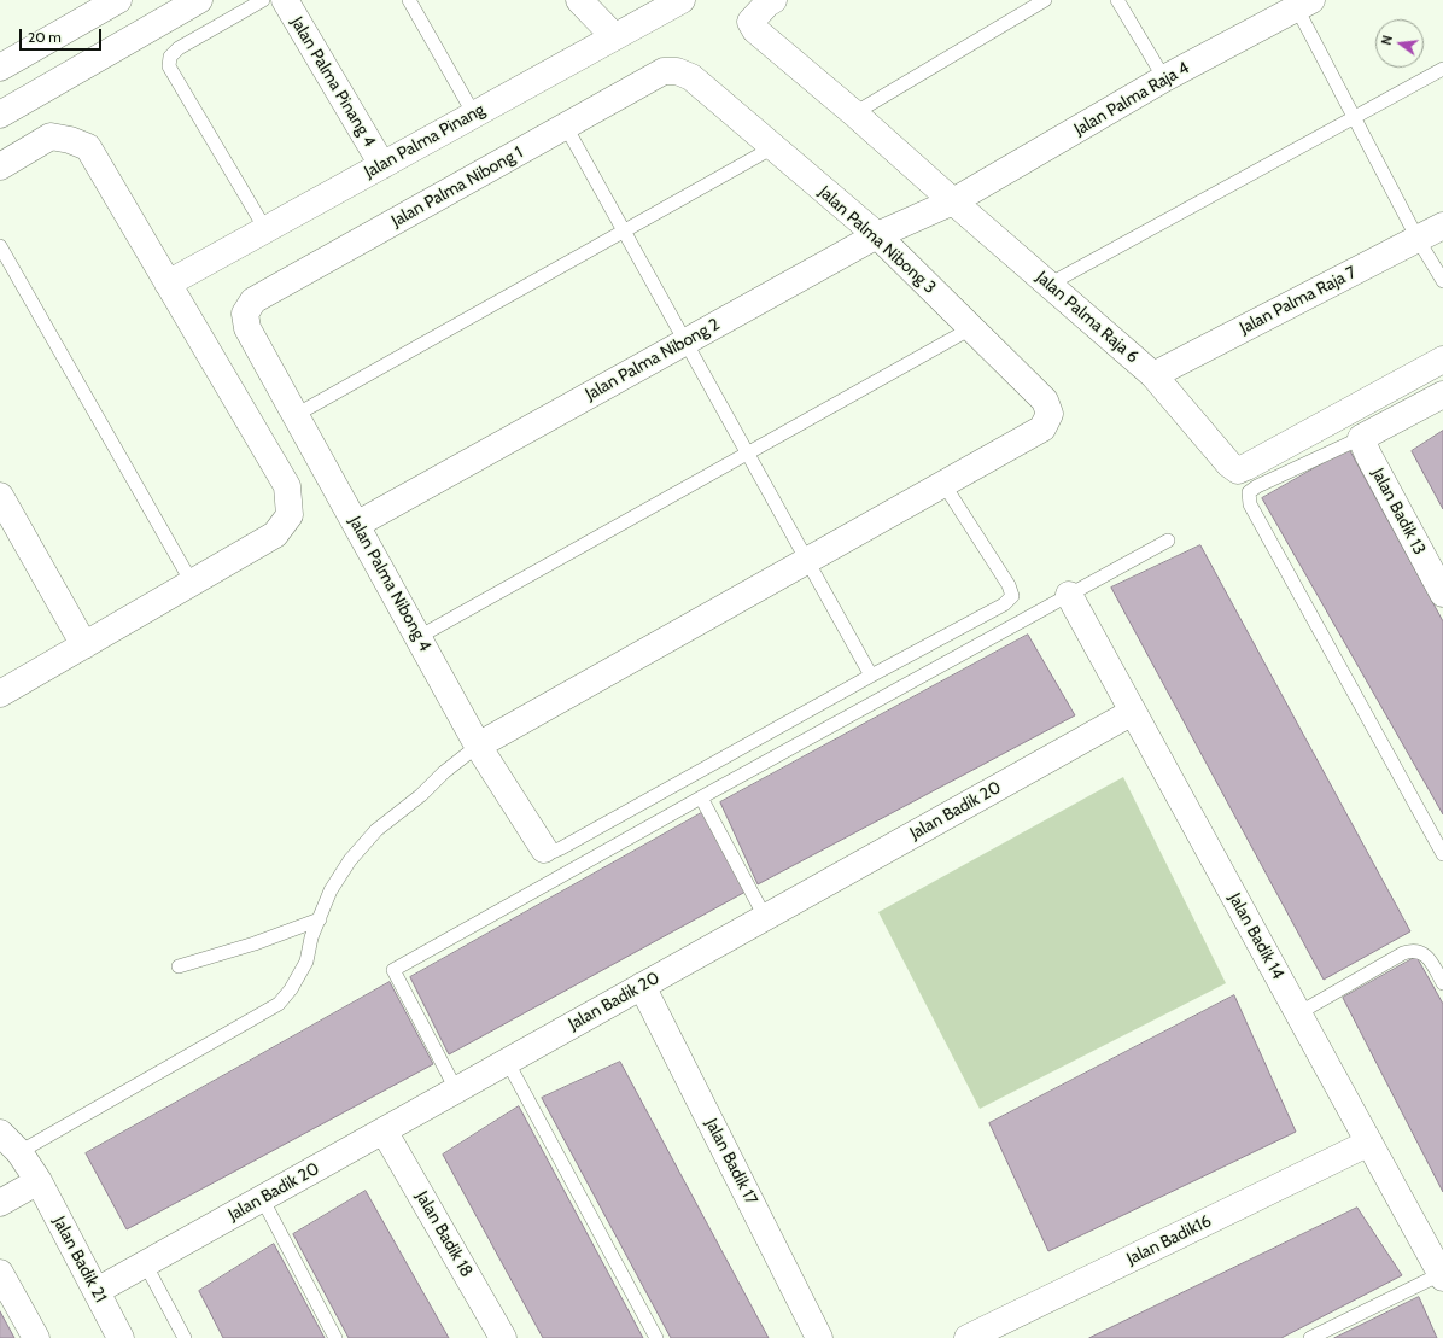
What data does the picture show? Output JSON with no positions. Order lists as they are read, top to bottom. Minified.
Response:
{"streets":{"street":["Jalan Palma Pinang 4","Jalan Palma Raja 4","Jalan Palma Pinang","Jalan Palma Nibong 1","Jalan Palma Nibong 3","Jalan Palma Raja 7","Jalan Palma Raja 6","Jalan Palma Nibong 2","Jalan Badik 13","Jalan Palma Nibong 4","Jalan Badik 20","Jalan Badik 14","Jalan Badik 17","Jalan Badik 18","Jalan Badik16","Jalan Badik 21"]},"crossings":[["Jalan Palma Pinang 4","Jalan Palma Pinang"],["Jalan Palma Raja 4","Jalan Palma Raja 6"],["Jalan Palma Raja 4","Jalan Palma Nibong 2"],["Jalan Palma Nibong 1","Jalan Palma Nibong 3"],["Jalan Palma Nibong 1","Jalan Palma Nibong 4"],["Jalan Palma Nibong 3","Jalan Palma Nibong 2"],["Jalan Palma Raja 7","Jalan Palma Raja 6"],["Jalan Palma Raja 6","Jalan Palma Nibong 2"],["Jalan Palma Nibong 2","Jalan Palma Nibong 4"],["Jalan Badik 20","Jalan Badik 14"],["Jalan Badik 20","Jalan Badik 17"],["Jalan Badik 20","Jalan Badik 18"],["Jalan Badik 20","Jalan Badik 21"],["Jalan Badik 14","Jalan Badik16"]],"scale_bar":"20 m","north":"left"}
